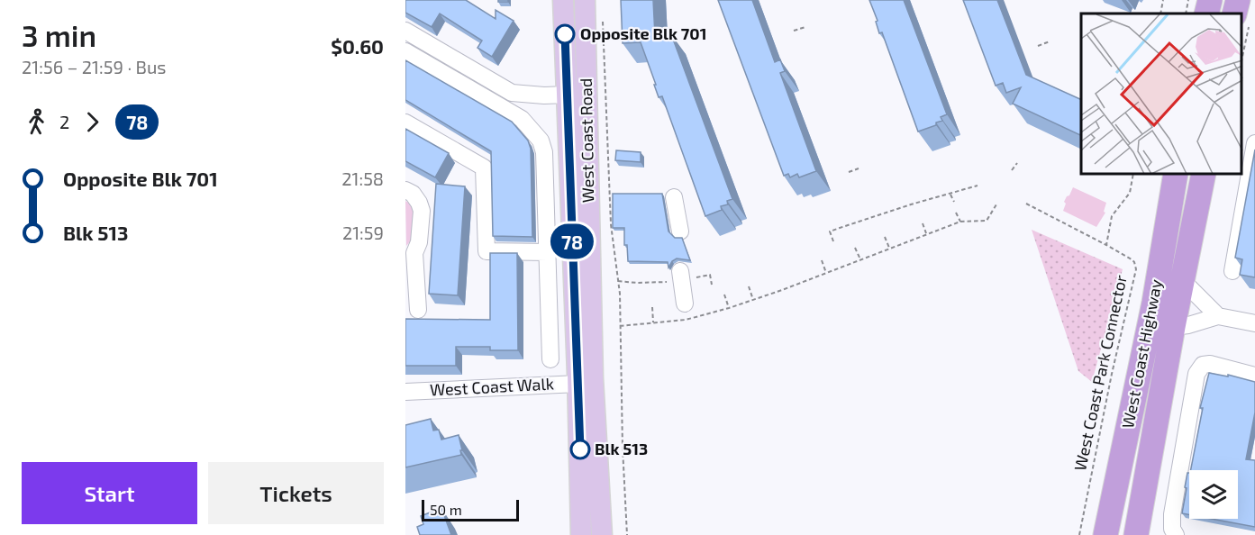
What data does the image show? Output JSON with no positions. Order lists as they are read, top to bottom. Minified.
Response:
{"streets":{"highway":["West Coast Highway"],"main road":["West Coast Road"],"street":["West Coast Walk"],"path":["West Coast Park Connector"]},"crossings":[["West Coast Road","West Coast Walk"]],"places":["Opposite Blk 701","Blk 513"],"lines":["bus line 78"],"scale_bar":"50 m","page":{"heading":["3 min","21:56 – 21:59 · Bus","$0.60"],"on_map":"78","legs":["2","78"],"list":[{"name":"Opposite Blk 701","value":"21:58"},{"name":"Blk 513","value":"21:59"}],"buttons":["Start","Tickets"],"scale":"50 m"}}
